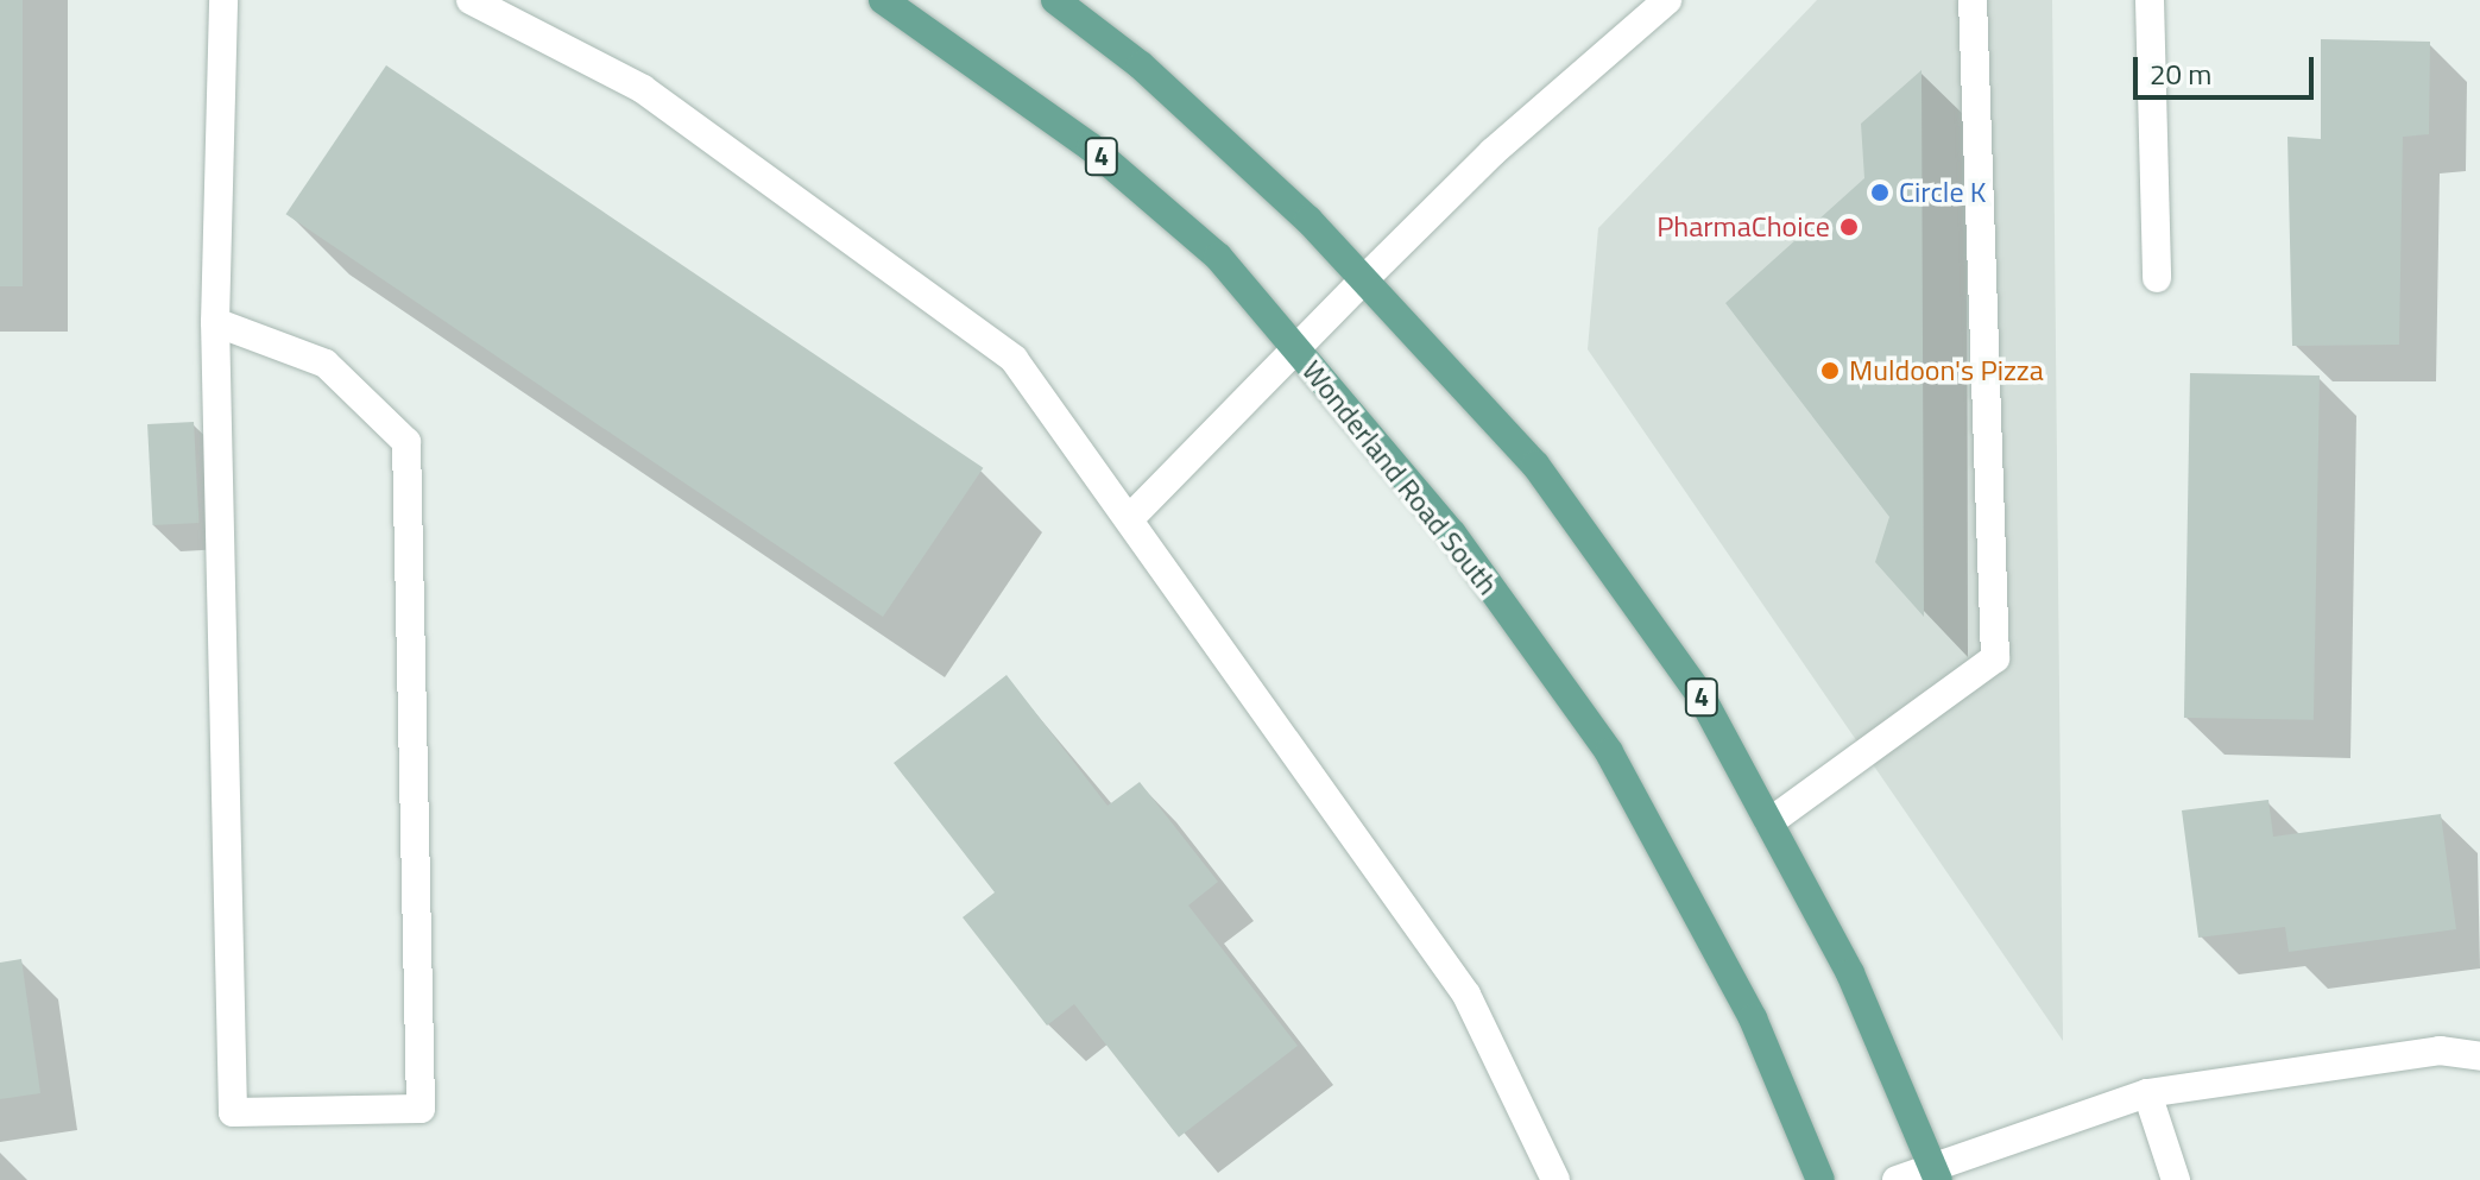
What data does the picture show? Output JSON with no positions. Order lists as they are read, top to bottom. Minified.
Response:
{"streets":{"main road":["4","Wonderland Road South"]},"places":["Circle K","PharmaChoice","Muldoon's Pizza"],"scale_bar":"20 m"}
